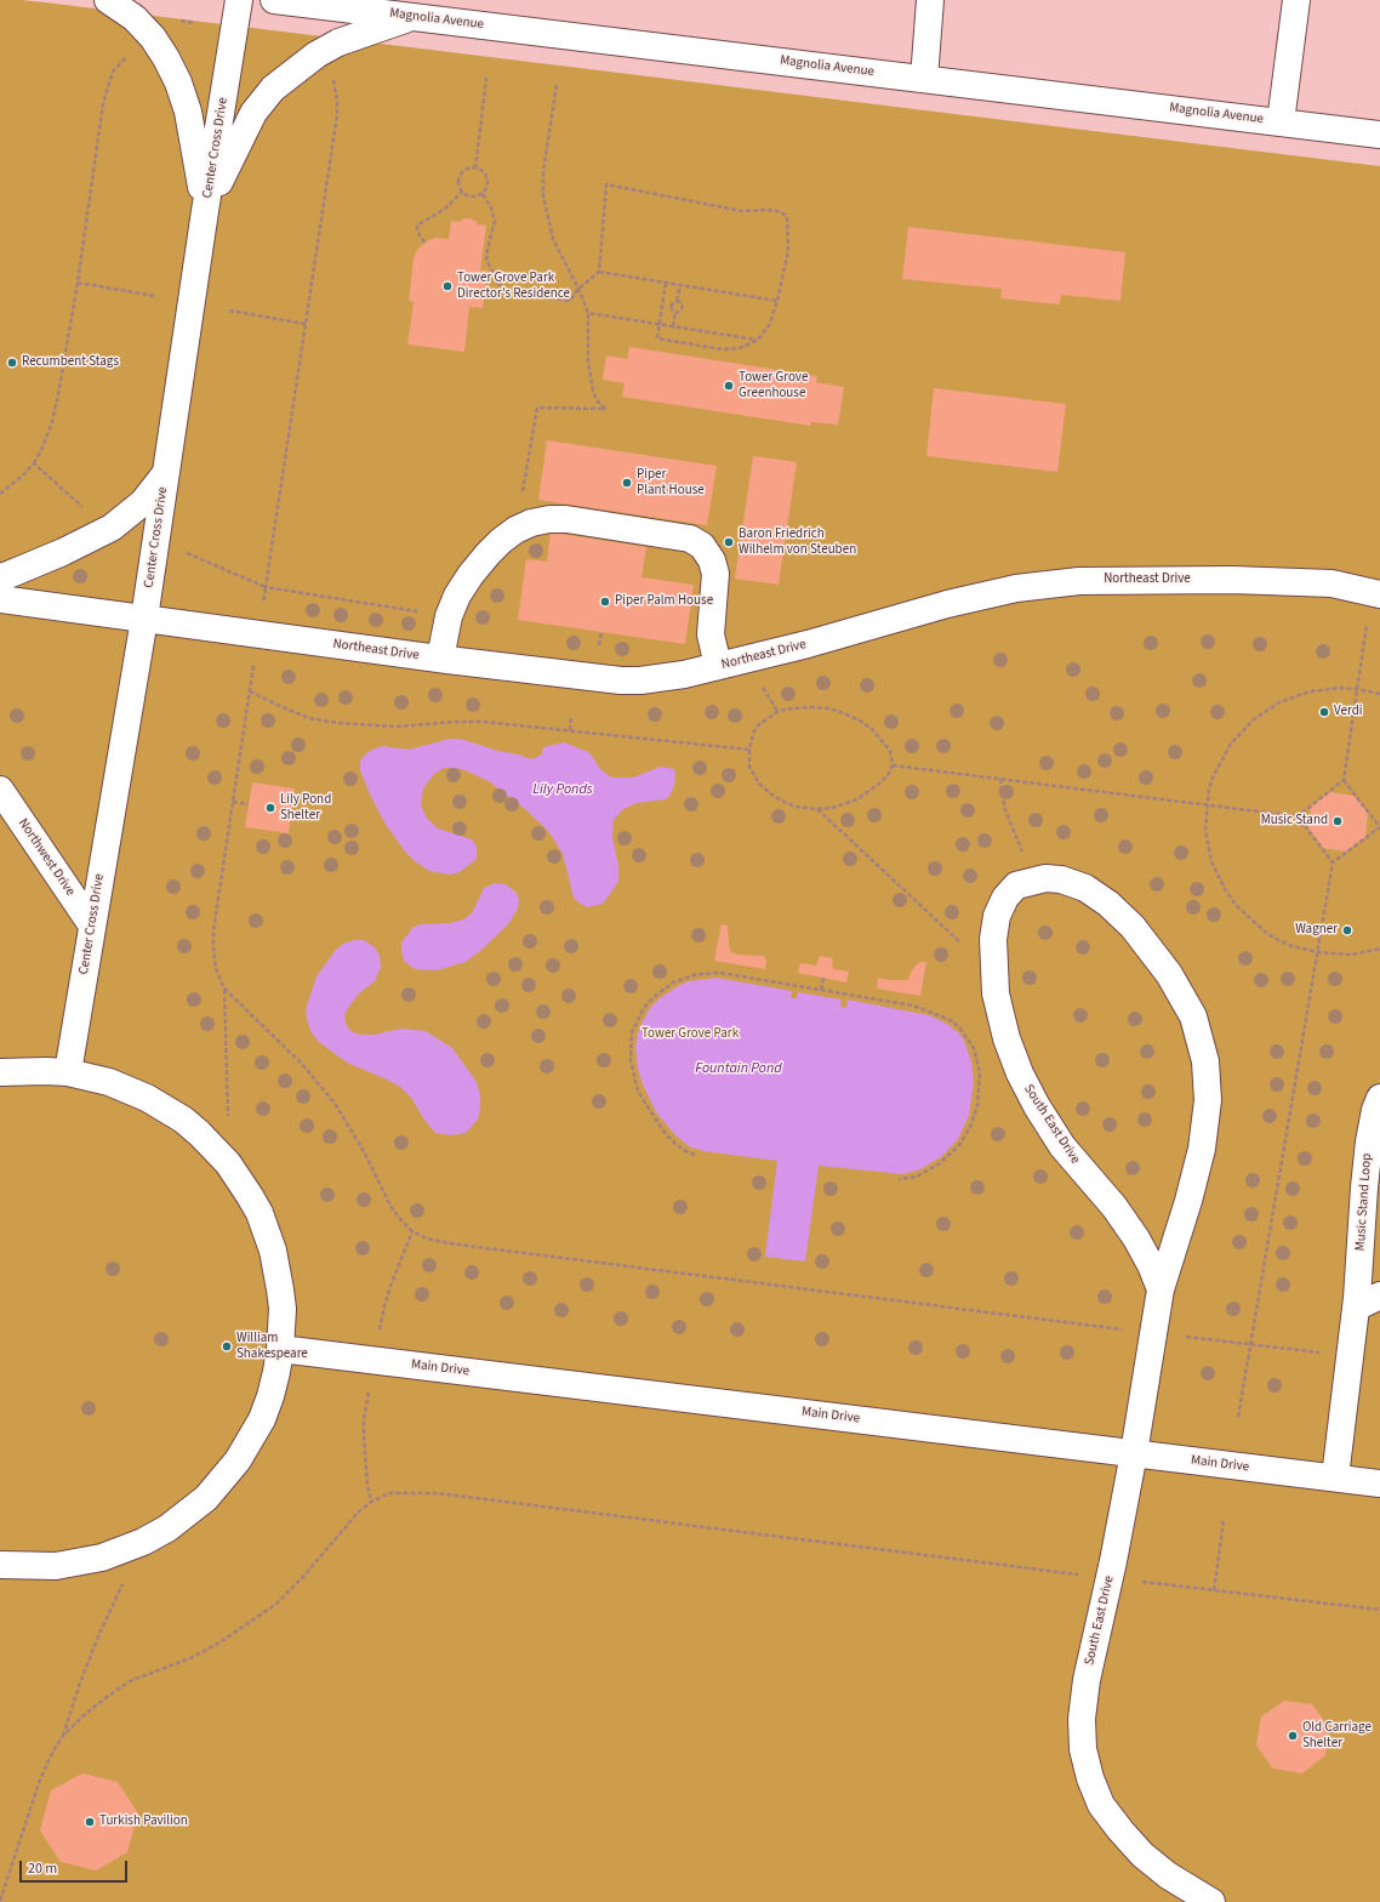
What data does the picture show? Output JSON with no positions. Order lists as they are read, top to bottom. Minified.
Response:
{"streets":{"street":["Magnolia Avenue","Center Cross Drive","Northeast Drive","Northwest Drive","South East Drive","Music Stand Loop","Main Drive"]},"crossings":[["Center Cross Drive","Northeast Drive"],["Center Cross Drive","Northwest Drive"],["South East Drive","Main Drive"],["Music Stand Loop","Main Drive"]],"water":["Lily Ponds","Fountain Pond"],"parks":["Tower Grove Park"],"places":["Tower Grove Park Director's Residence","Recumbent Stags","Tower Grove Greenhouse","Piper Plant House","Baron Friedrich Wilhelm von Steuben","Piper Palm House","Verdi","Lily Pond Shelter","Music Stand","Wagner","William Shakespeare","Old Carriage Shelter","Turkish Pavilion"],"scale_bar":"20 m"}
